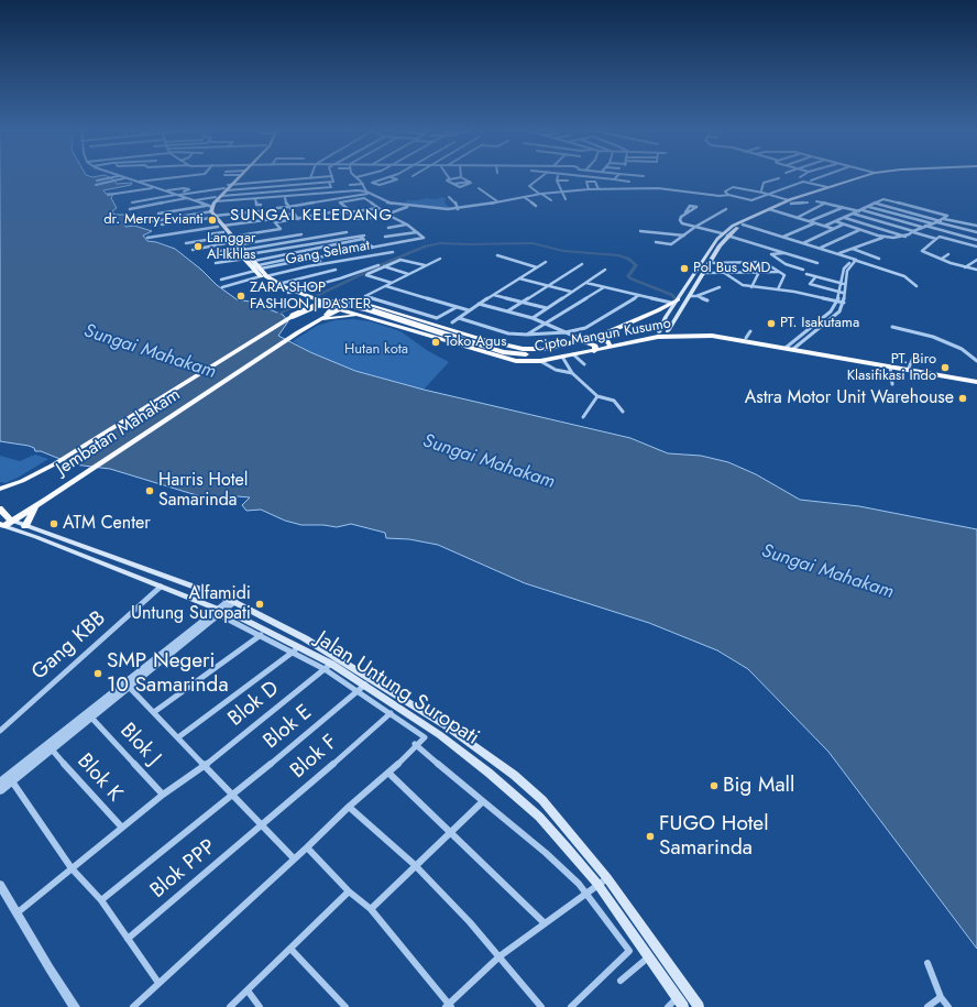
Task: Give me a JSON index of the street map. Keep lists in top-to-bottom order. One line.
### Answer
{"streets":{"highway":["Cipto Mangun Kusumo","Jembatan Mahakam"],"main road":["Jalan Untung Suropati"],"street":["Gang Selamat","Gang KBB","Blok D","Blok E","Blok J","Blok F","Blok K","Blok PPP"]},"crossings":[["Jembatan Mahakam","Jalan Untung Suropati"],["Gang KBB","Jalan Untung Suropati"],["Jalan Untung Suropati","Blok D"],["Jalan Untung Suropati","Blok E"],["Blok D","Blok J"],["Blok D","Blok K"],["Blok F","Blok PPP"]],"districts":["SUNGAI KELEDANG"],"water":["Sungai Mahakam"],"parks":["Hutan kota"],"places":["dr. Merry Evianti","Langgar Al-Ikhlas","Pol Bus SMD","ZARA SHOP FASHION | DASTER","PT. Isakutama","Toko Agus","PT. Biro Klasifikasi Indo","Astra Motor Unit Warehouse","Harris Hotel Samarinda","ATM Center","Alfamidi Untung Suropati","SMP Negeri 10 Samarinda","Big Mall","FUGO Hotel Samarinda"]}
